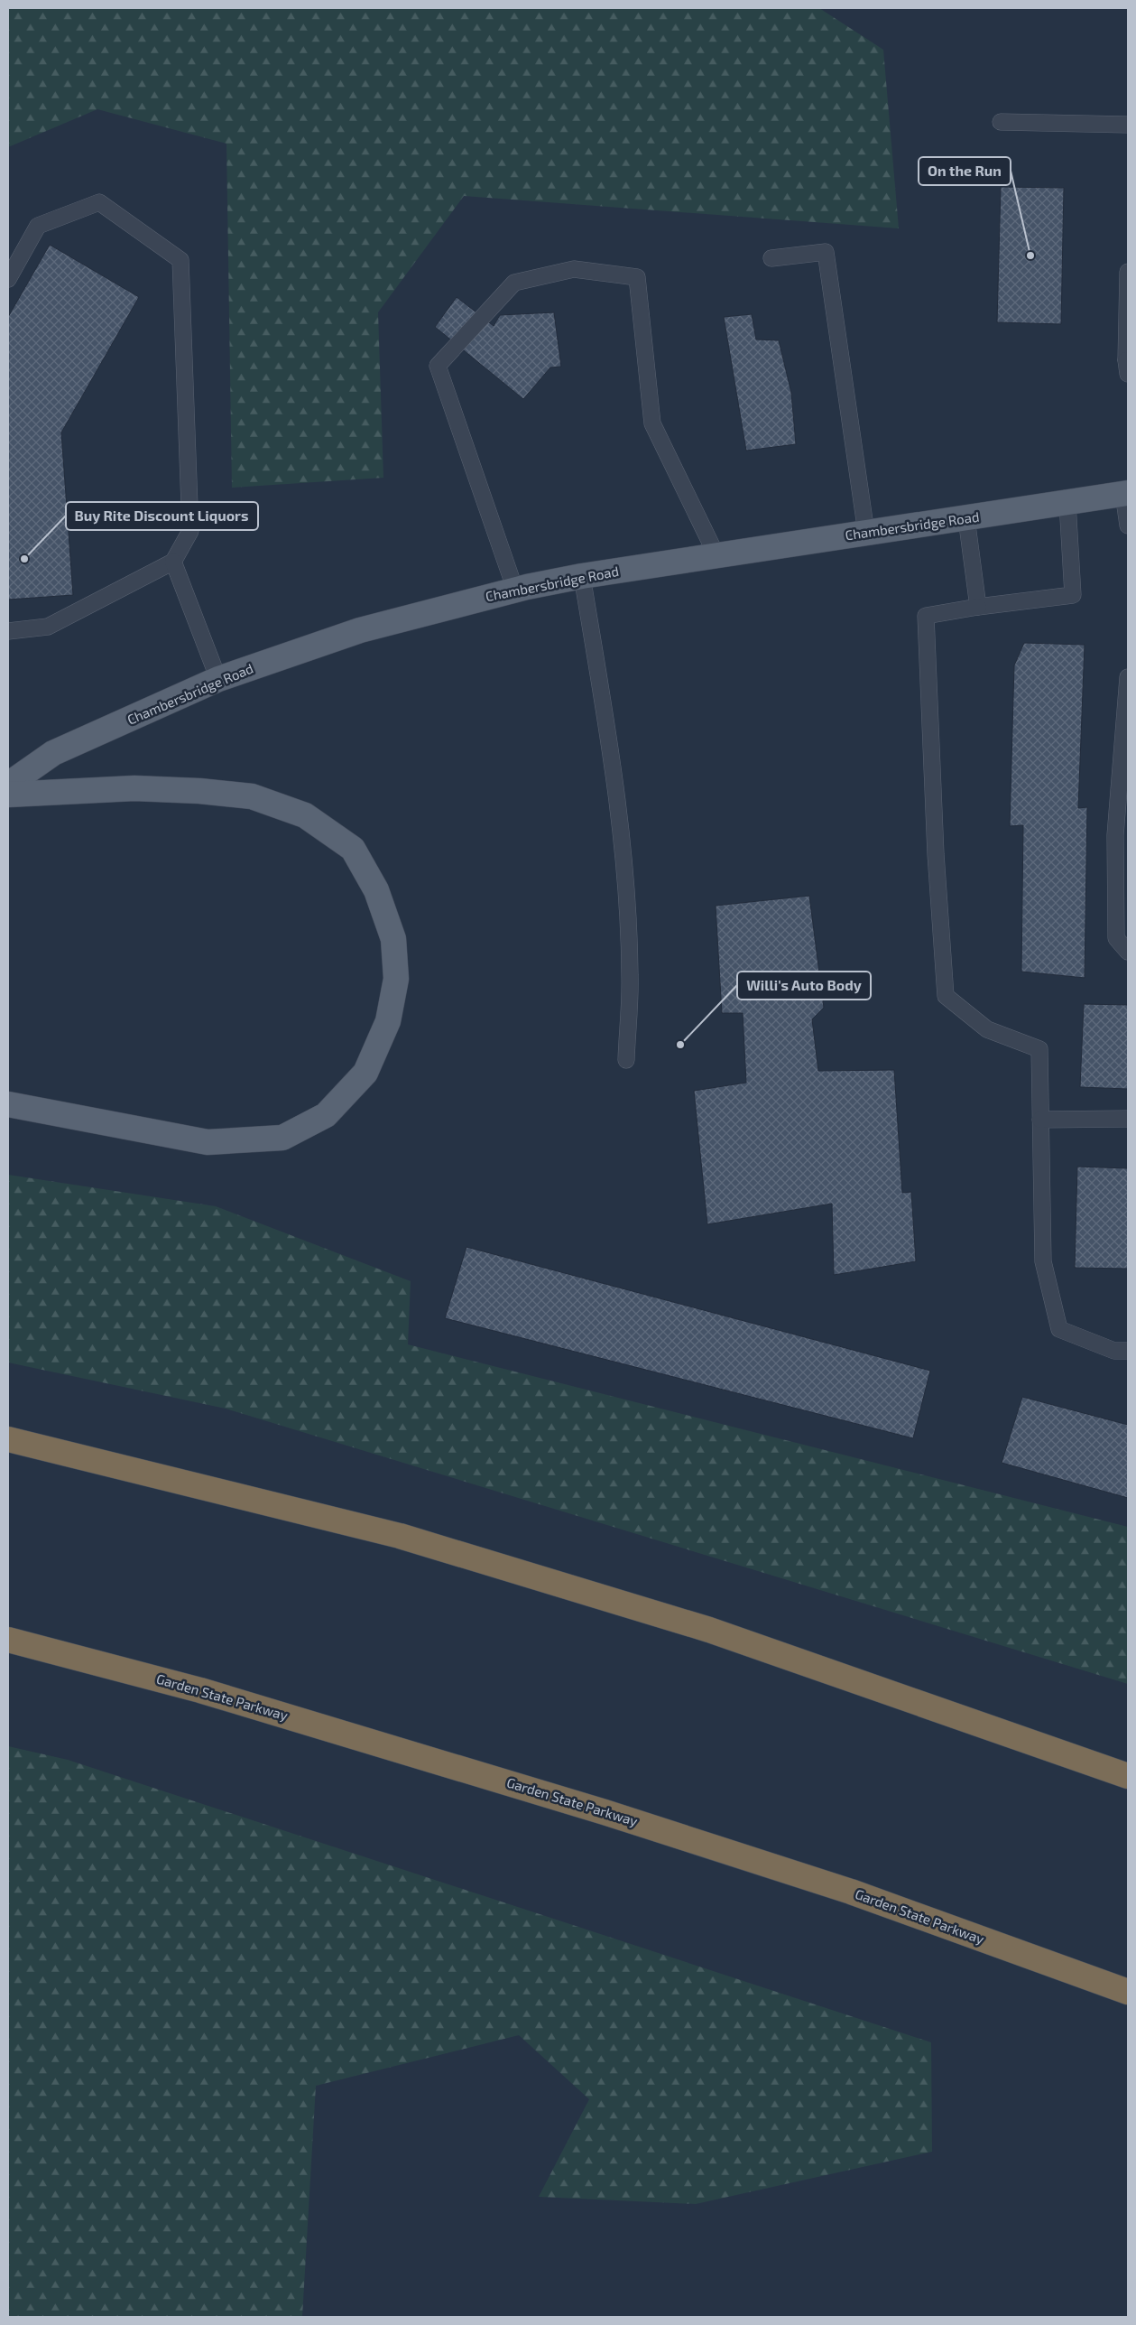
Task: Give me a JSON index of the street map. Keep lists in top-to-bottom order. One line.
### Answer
{"streets":{"highway":["Garden State Parkway"],"main road":["Chambersbridge Road"]},"places":["On the Run","Buy Rite Discount Liquors","Willi's Auto Body"]}
